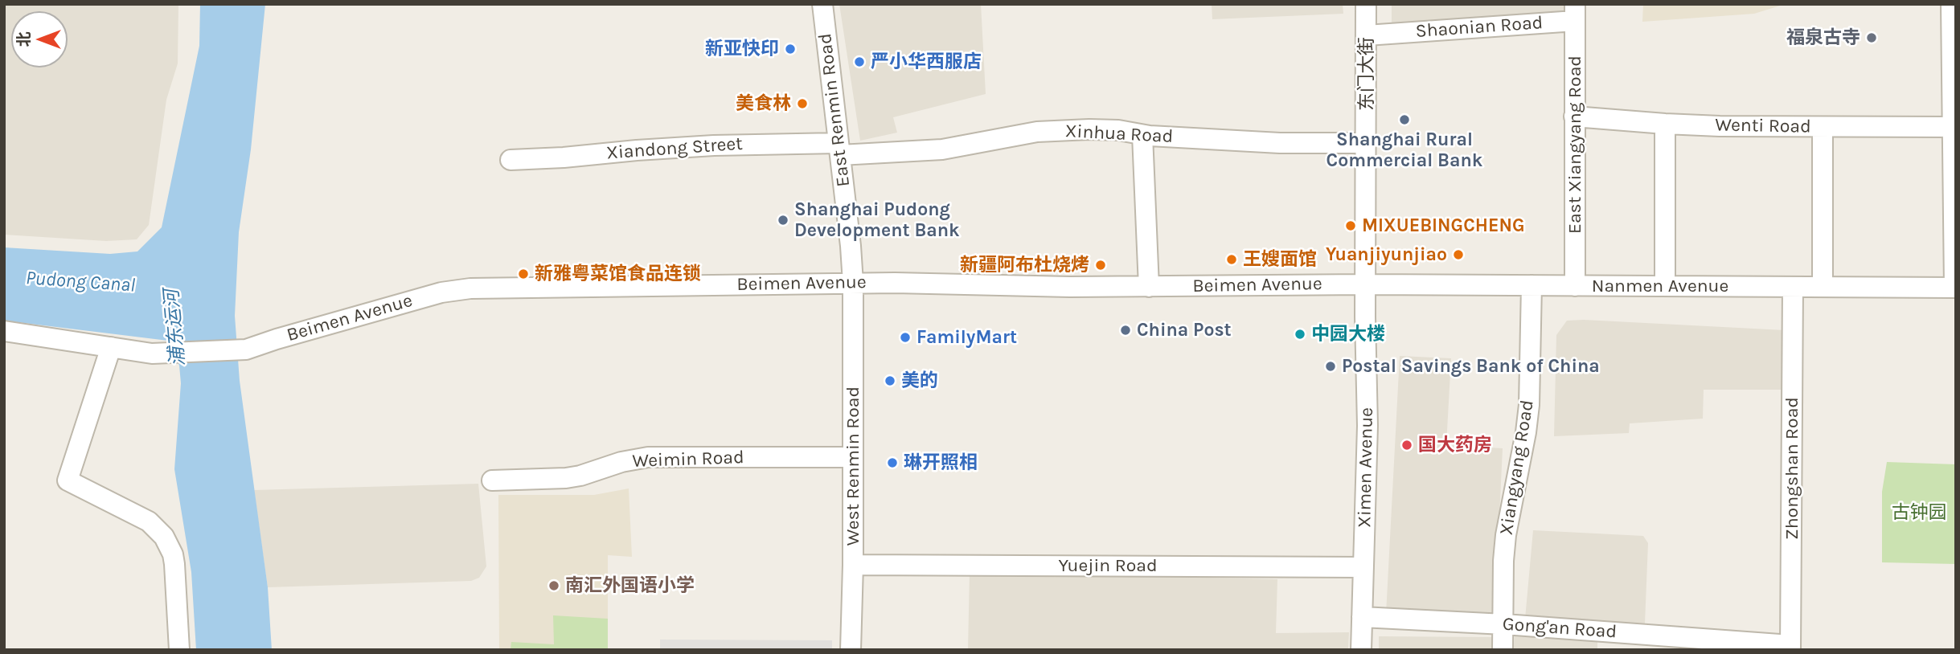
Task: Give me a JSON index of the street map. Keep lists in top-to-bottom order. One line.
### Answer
{"streets":{"street":["Shaonian Road","东门大街","East Renmin Road","Wenti Road","Xinhua Road","East Xiangyang Road","Xiandong Street","Beimen Avenue","Nanmen Avenue","Weimin Road","West Renmin Road","Ximen Avenue","Xiangyang Road","Zhongshan Road","Yuejin Road","Gong'an Road"]},"crossings":[["Shaonian Road","东门大街"],["Shaonian Road","East Xiangyang Road"],["东门大街","Xinhua Road"],["东门大街","Beimen Avenue"],["东门大街","Nanmen Avenue"],["东门大街","Ximen Avenue"],["East Renmin Road","Xinhua Road"],["East Renmin Road","Xiandong Street"],["East Renmin Road","Beimen Avenue"],["East Renmin Road","West Renmin Road"],["Wenti Road","East Xiangyang Road"],["Xinhua Road","Xiandong Street"],["East Xiangyang Road","Nanmen Avenue"],["Beimen Avenue","Nanmen Avenue"],["Beimen Avenue","West Renmin Road"],["Beimen Avenue","Ximen Avenue"],["Nanmen Avenue","Ximen Avenue"],["Nanmen Avenue","Xiangyang Road"],["Nanmen Avenue","Zhongshan Road"],["Weimin Road","West Renmin Road"],["West Renmin Road","Yuejin Road"],["Ximen Avenue","Yuejin Road"],["Ximen Avenue","Gong'an Road"],["Xiangyang Road","Gong'an Road"],["Zhongshan Road","Gong'an Road"]],"water":["Pudong Canal","浦东运河"],"parks":["古钟园"],"places":["福泉古寺","新亚快印","严小华西服店","美食林","Shanghai Rural Commercial Bank","Shanghai Pudong Development Bank","MIXUEBINGCHENG","Yuanjiyunjiao","王嫂面馆","新疆阿布杜烧烤","新雅粤菜馆食品连锁","China Post","中园大楼","FamilyMart","Postal Savings Bank of China","美的","国大药房","琳开照相","南汇外国语小学"],"north":"left"}
